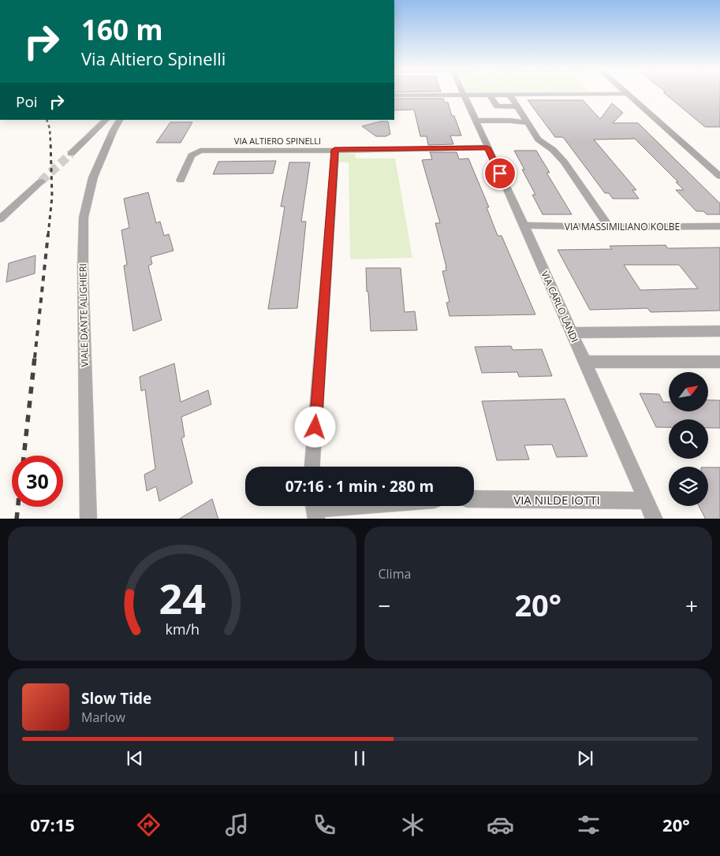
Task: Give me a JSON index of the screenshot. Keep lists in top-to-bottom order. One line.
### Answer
{"streets":{"street":["VIA ALTIERO SPINELLI","VIA MASSIMILIANO KOLBE","VIA CARLO LANDI","VIALE DANTE ALIGHIERI","VIA NILDE IOTTI"]},"crossings":[["VIA ALTIERO SPINELLI","VIA CARLO LANDI"],["VIA MASSIMILIANO KOLBE","VIA CARLO LANDI"],["VIA CARLO LANDI","VIA NILDE IOTTI"]],"north":"top right","page":{"turn":["160 m","Via Altiero Spinelli"],"then":"Poi","limit":"30","trip":"07:16 · 1 min · 280 m","tile":"Clima","heat":["−","20°","+"],"song":["Slow Tide","Marlow"],"tabs":["07:15","20°"],"gauge":["24","km/h"]}}
